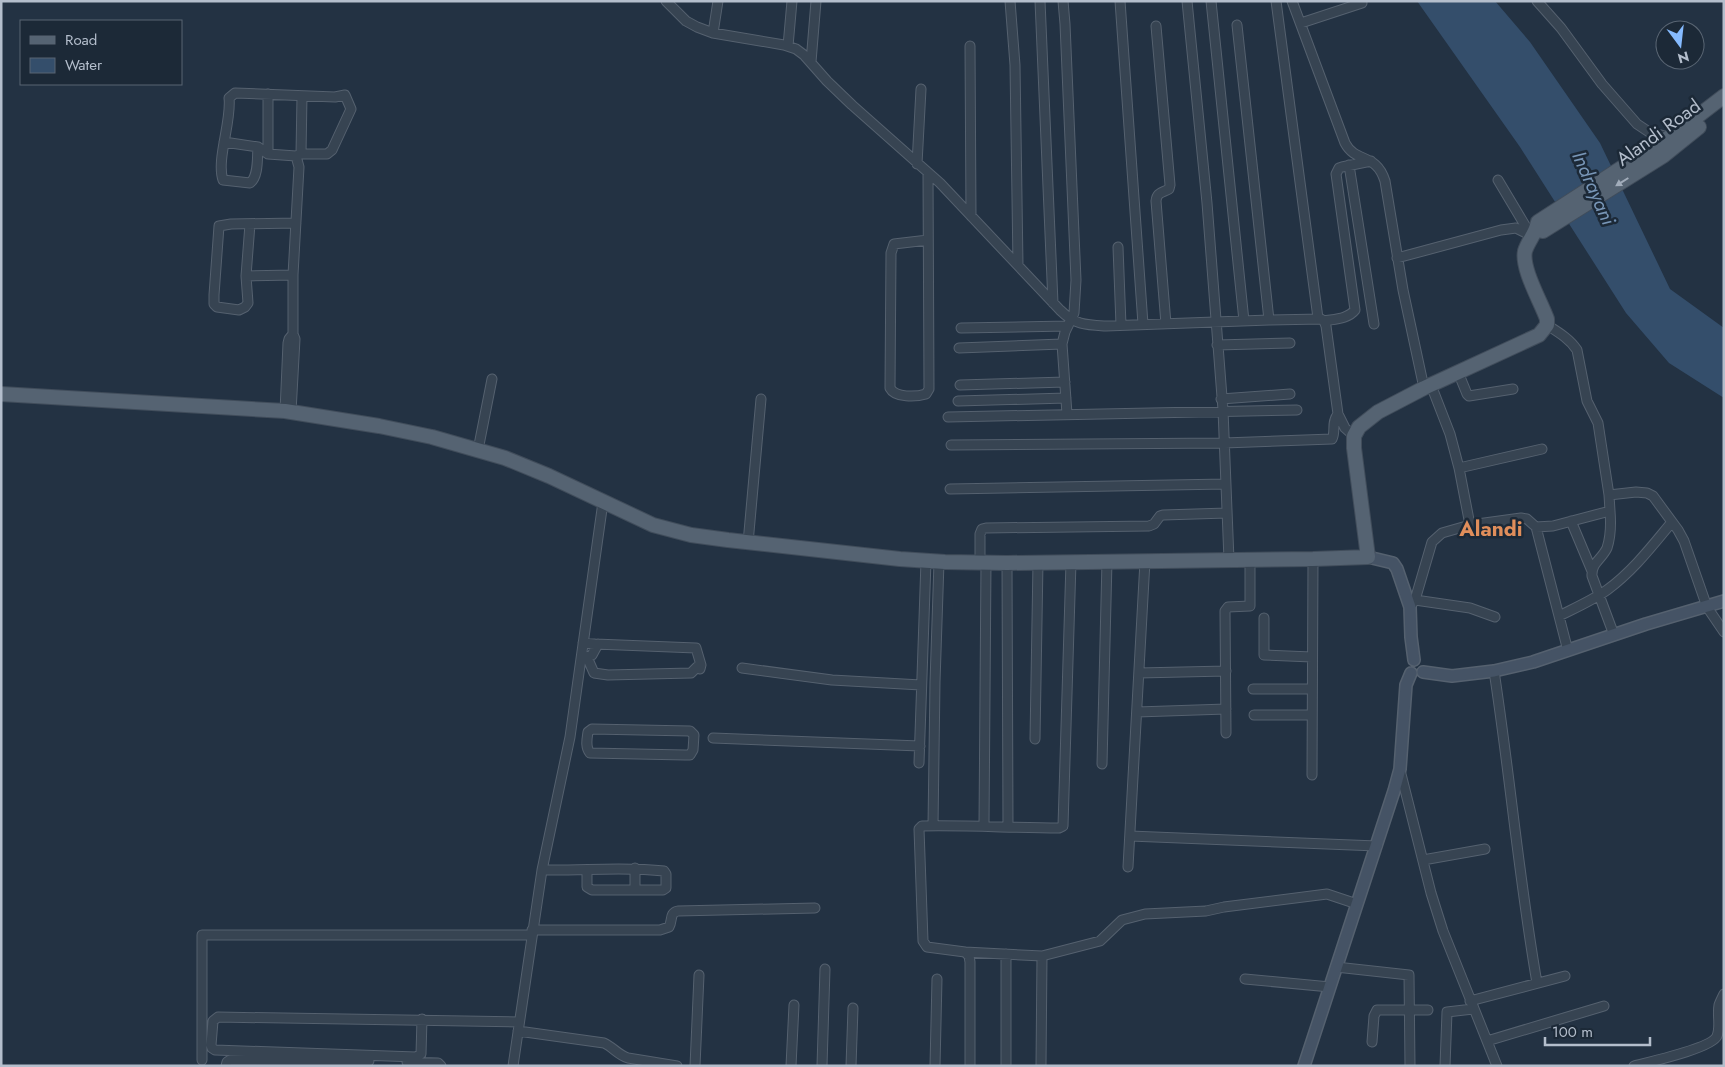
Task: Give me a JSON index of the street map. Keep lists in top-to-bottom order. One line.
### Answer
{"streets":{"main road":["Alandi Road"]},"districts":["Alandi"],"water":["Indrayani"],"legend":["Road","Water"],"scale_bar":"100 m","north":"bottom"}
